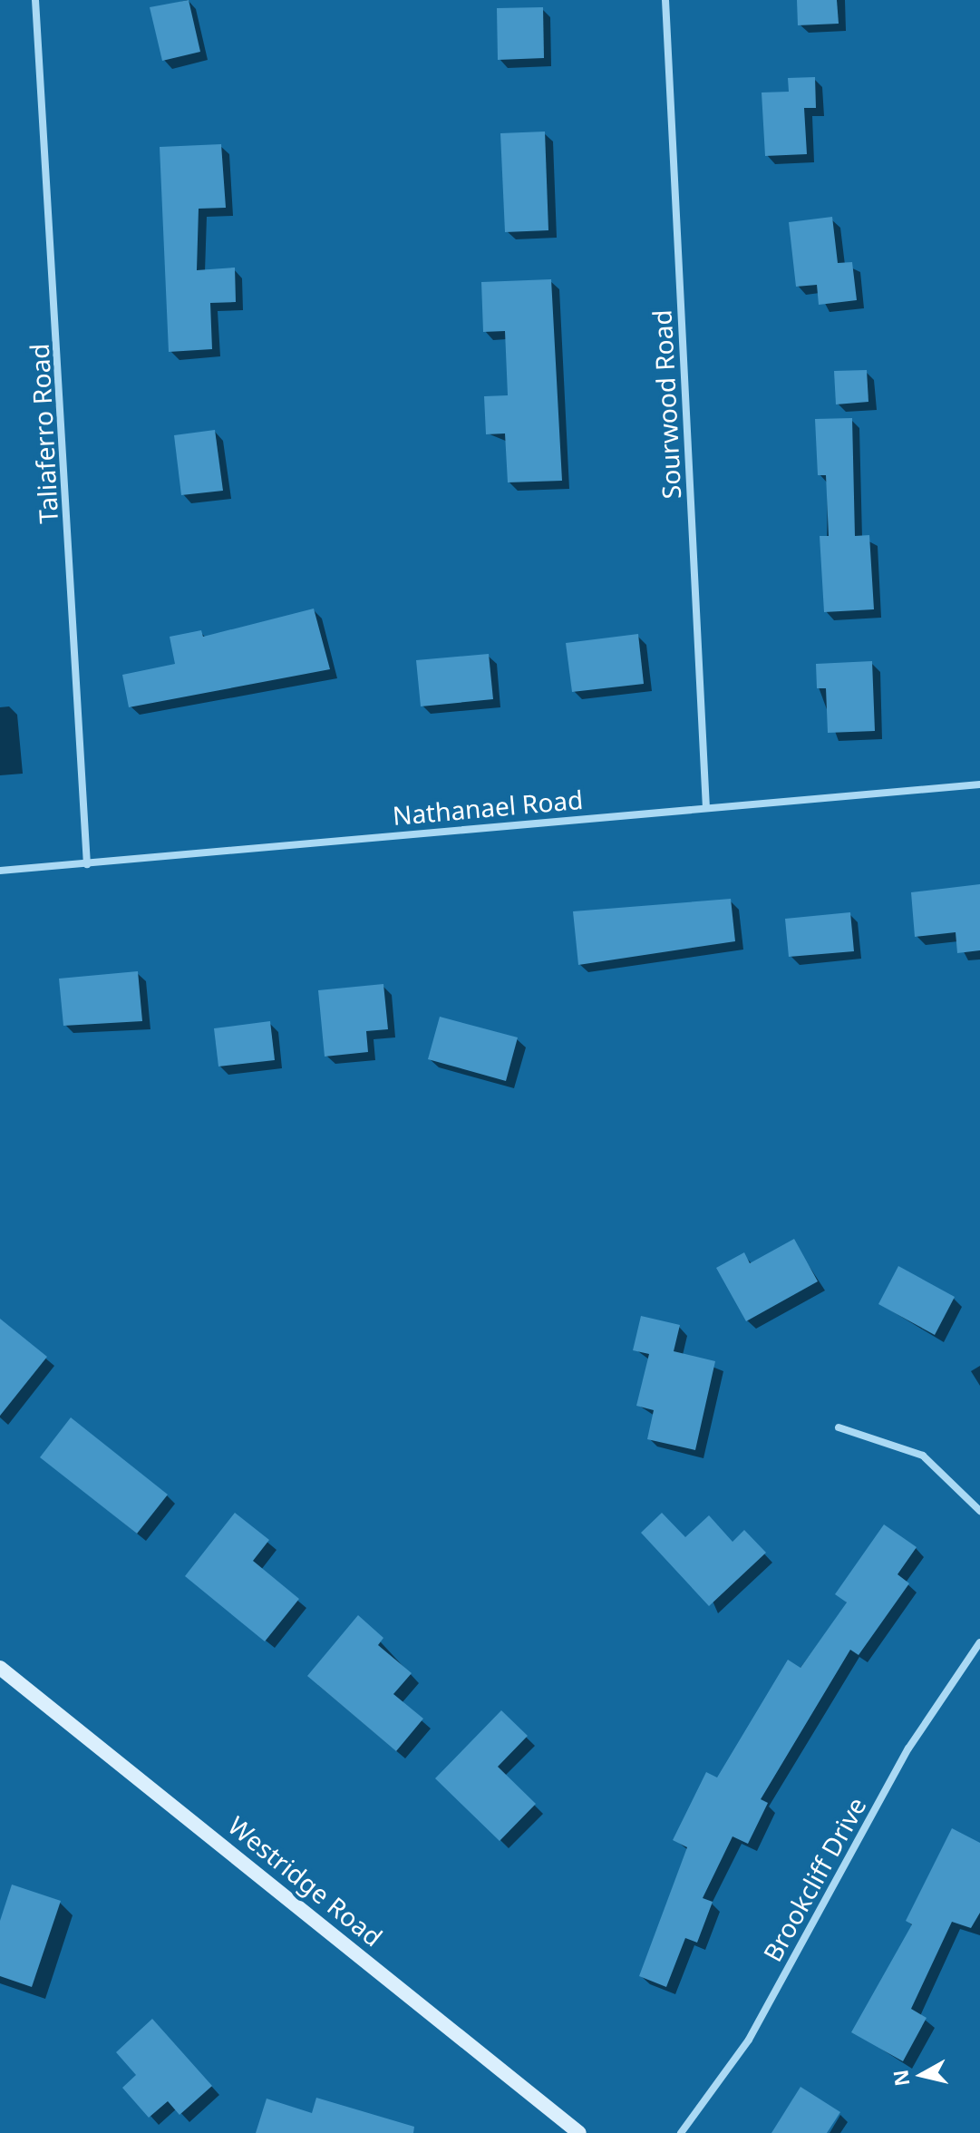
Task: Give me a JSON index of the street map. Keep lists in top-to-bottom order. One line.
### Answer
{"streets":{"main road":["Westridge Road"],"street":["Sourwood Road","Taliaferro Road","Nathanael Road","Brookcliff Drive"]},"crossings":[["Sourwood Road","Nathanael Road"],["Taliaferro Road","Nathanael Road"]],"north":"left"}
